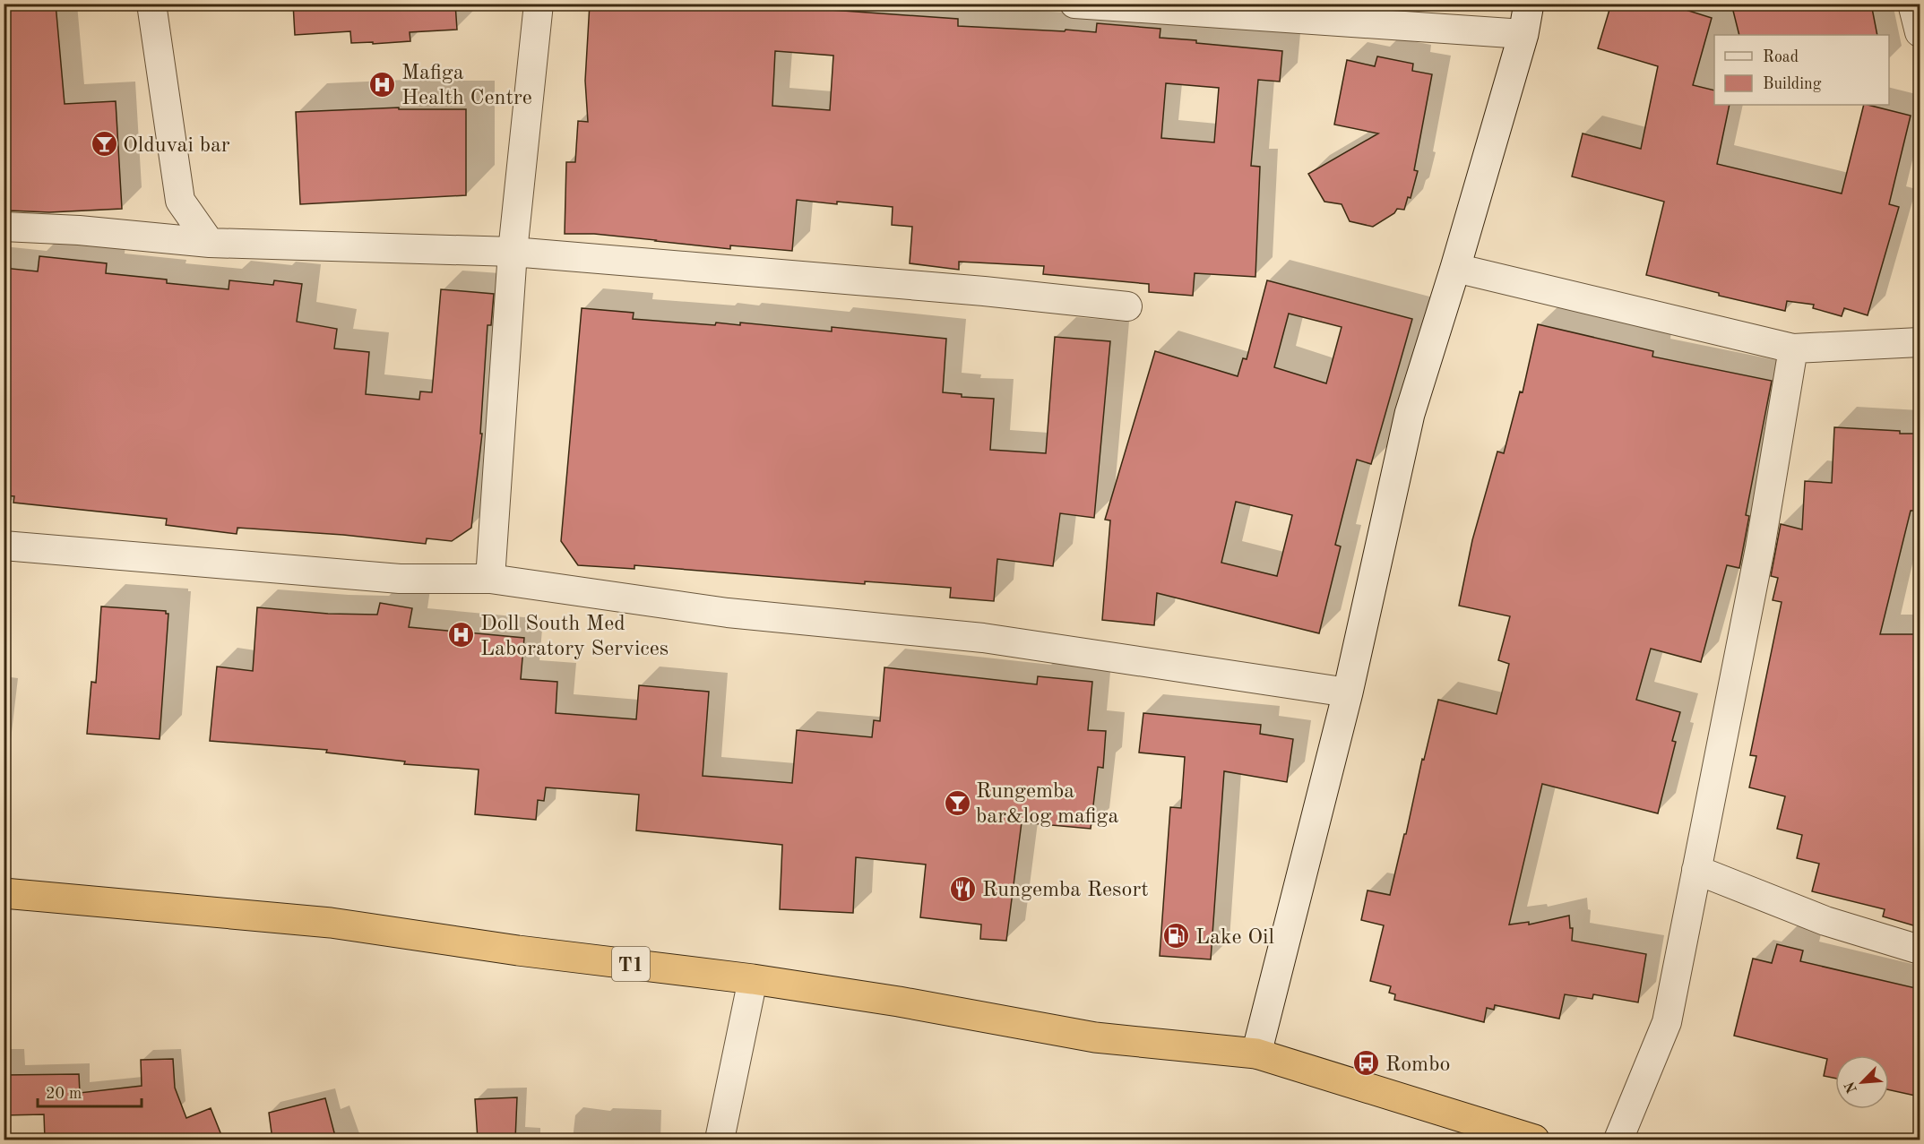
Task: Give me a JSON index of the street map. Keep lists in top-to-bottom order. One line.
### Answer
{"streets":{"highway":["T1"]},"places":{"hospital":["Mafiga Health Centre","Doll South Med Laboratory Services"],"bar":["Olduvai bar","Rungemba bar&log mafiga"],"restaurant":["Rungemba Resort"],"fuel station":["Lake Oil"],"bus stop":["Rombo"]},"legend":["Road","Building"],"scale_bar":"20 m","north":"bottom left"}
